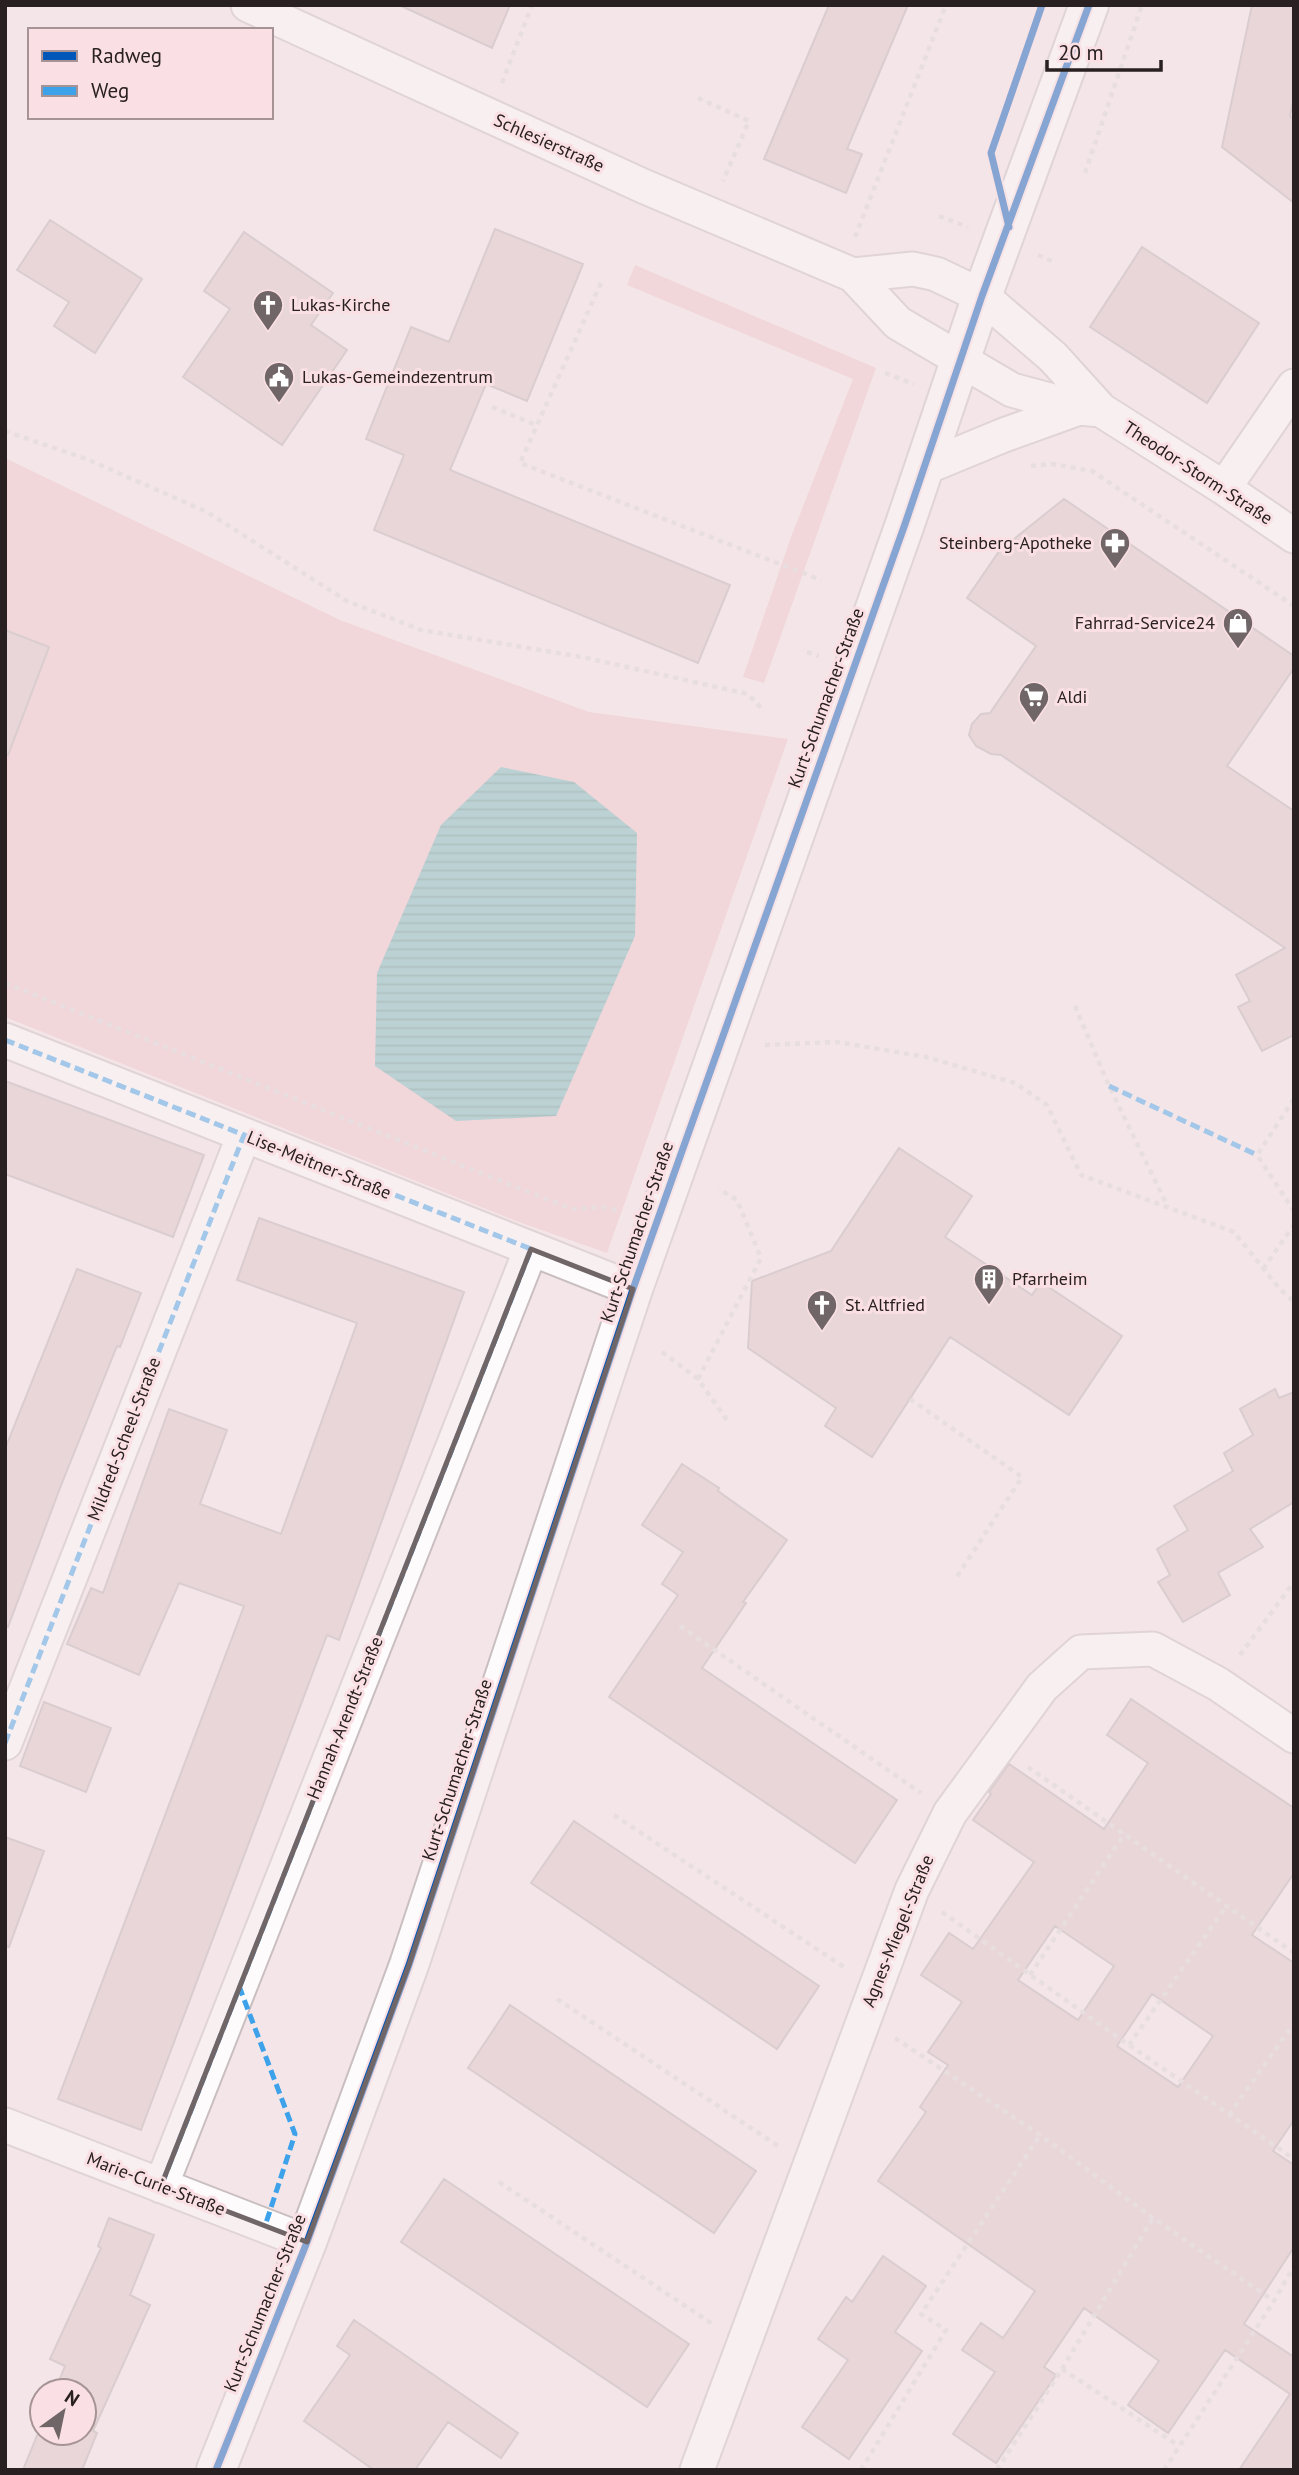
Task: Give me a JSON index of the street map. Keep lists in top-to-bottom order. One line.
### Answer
{"streets":{"main road":["Kurt-Schumacher-Straße"],"street":["Schlesierstraße","Theodor-Storm-Straße","Lise-Meitner-Straße","Mildred-Scheel-Straße","Hannah-Arendt-Straße","Agnes-Miegel-Straße","Marie-Curie-Straße"]},"crossings":[["Schlesierstraße","Theodor-Storm-Straße"],["Schlesierstraße","Kurt-Schumacher-Straße"],["Theodor-Storm-Straße","Kurt-Schumacher-Straße"],["Kurt-Schumacher-Straße","Lise-Meitner-Straße"],["Kurt-Schumacher-Straße","Marie-Curie-Straße"],["Lise-Meitner-Straße","Mildred-Scheel-Straße"],["Lise-Meitner-Straße","Hannah-Arendt-Straße"],["Hannah-Arendt-Straße","Marie-Curie-Straße"]],"places":{"church":["Lukas-Kirche","St. Altfried"],"public building":["Lukas-Gemeindezentrum"],"pharmacy":["Steinberg-Apotheke"],"shop":["Fahrrad-Service24"],"supermarket":["Aldi"],"building":["Pfarrheim"]},"legend":["Radweg","Weg"],"scale_bar":"20 m","north":"top right"}
